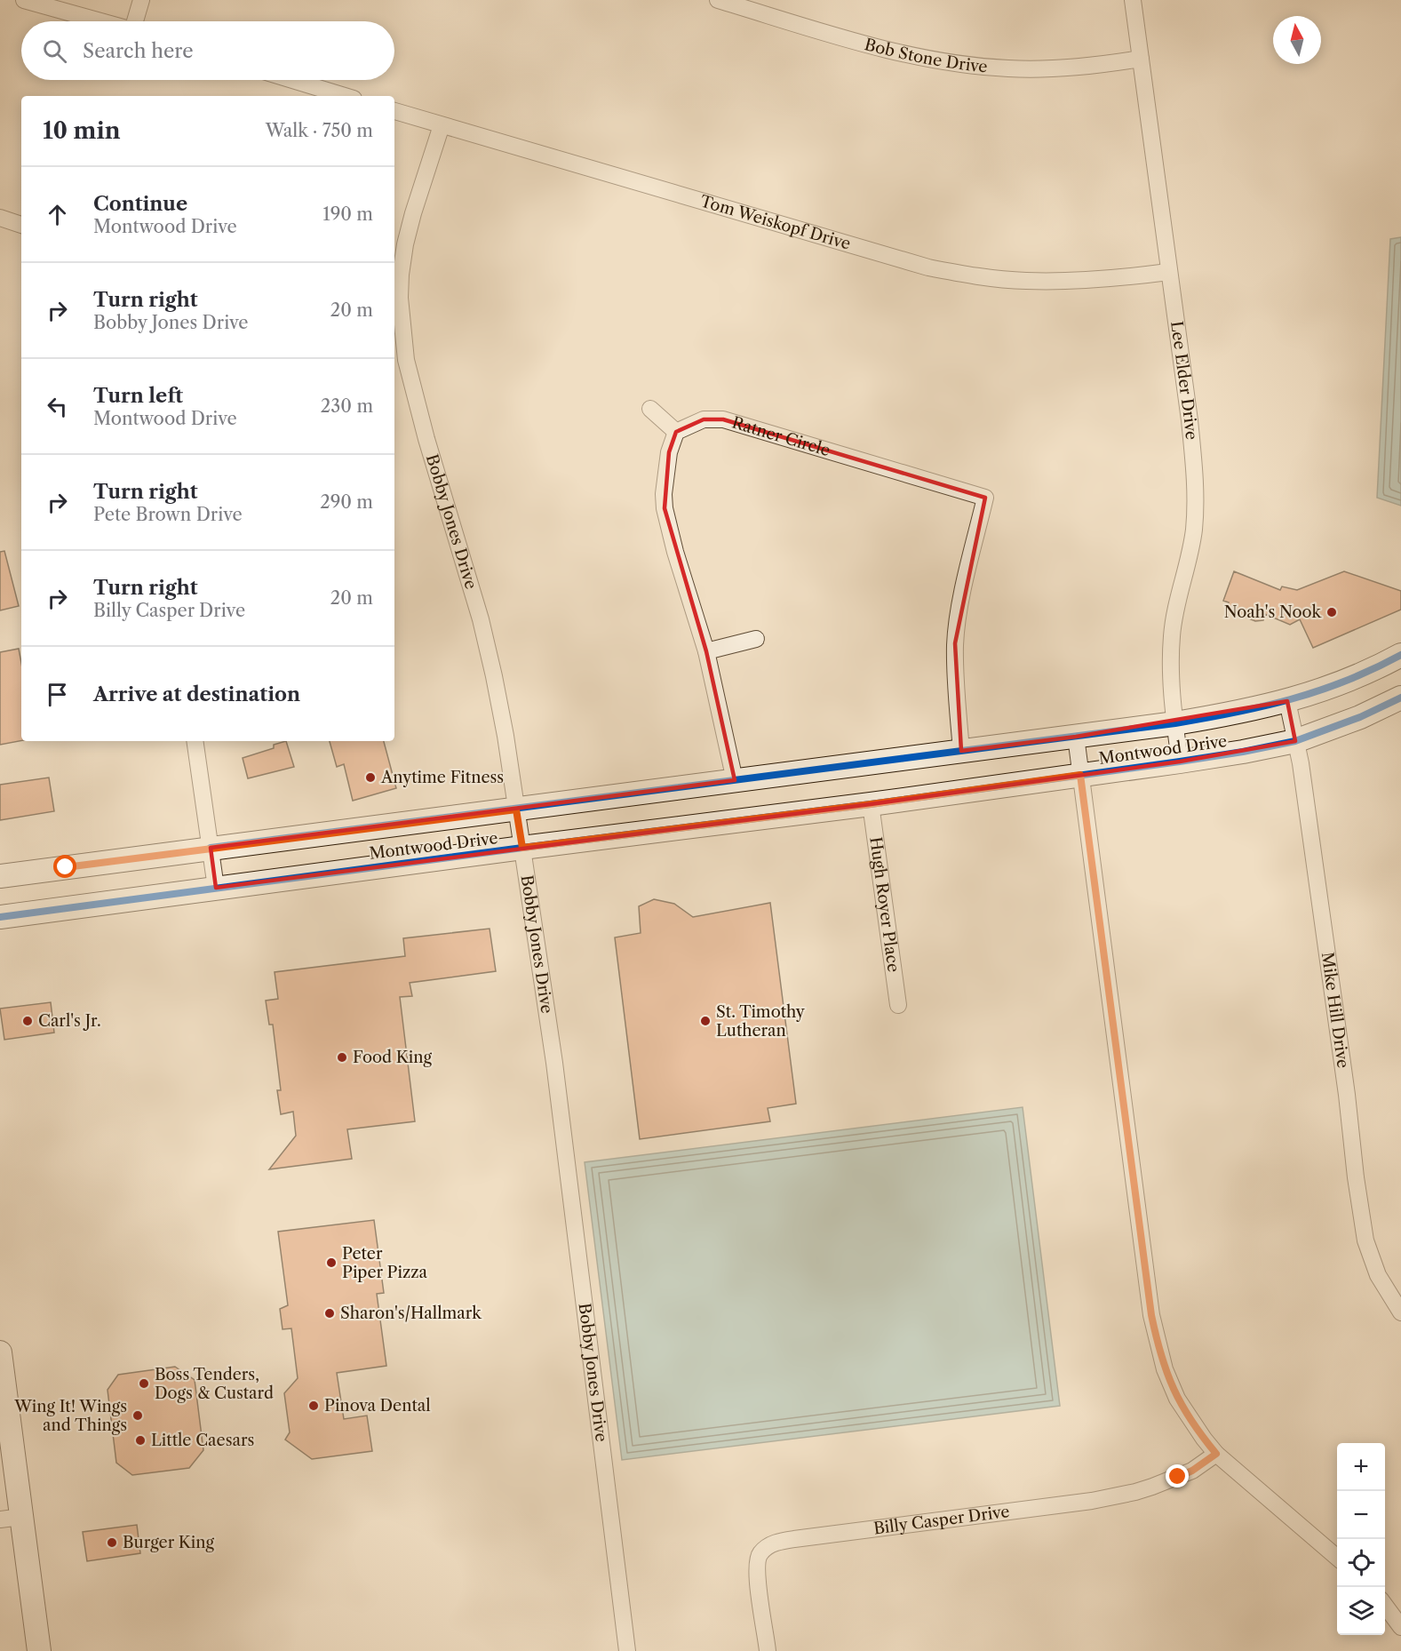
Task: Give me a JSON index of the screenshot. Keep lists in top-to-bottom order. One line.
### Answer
{"streets":{"main road":["Montwood Drive"],"street":["Bob Stone Drive","Tom Weiskopf Drive","Lee Elder Drive","Ratner Circle","Bobby Jones Drive","Hugh Royer Place","Mike Hill Drive","Billy Casper Drive"]},"crossings":[["Bob Stone Drive","Lee Elder Drive"],["Tom Weiskopf Drive","Lee Elder Drive"],["Tom Weiskopf Drive","Bobby Jones Drive"],["Lee Elder Drive","Montwood Drive"],["Ratner Circle","Montwood Drive"],["Bobby Jones Drive","Montwood Drive"],["Montwood Drive","Hugh Royer Place"],["Montwood Drive","Mike Hill Drive"]],"places":["Noah's Nook","Anytime Fitness","Carl's Jr.","St. Timothy Lutheran","Food King","Peter Piper Pizza","Sharon's/Hallmark","Boss Tenders, Dogs & Custard","Pinova Dental","Wing It! Wings and Things","Little Caesars","Burger King"],"north":"top","page":{"search":"Search here","heading":["10 min","Walk · 750 m"],"list":[["Continue","Montwood Drive","190 m"],["Turn right","Bobby Jones Drive","20 m"],["Turn left","Montwood Drive","230 m"],["Turn right","Pete Brown Drive","290 m"],["Turn right","Billy Casper Drive","20 m"],"Arrive at destination"],"map_buttons":["+","−"]}}
